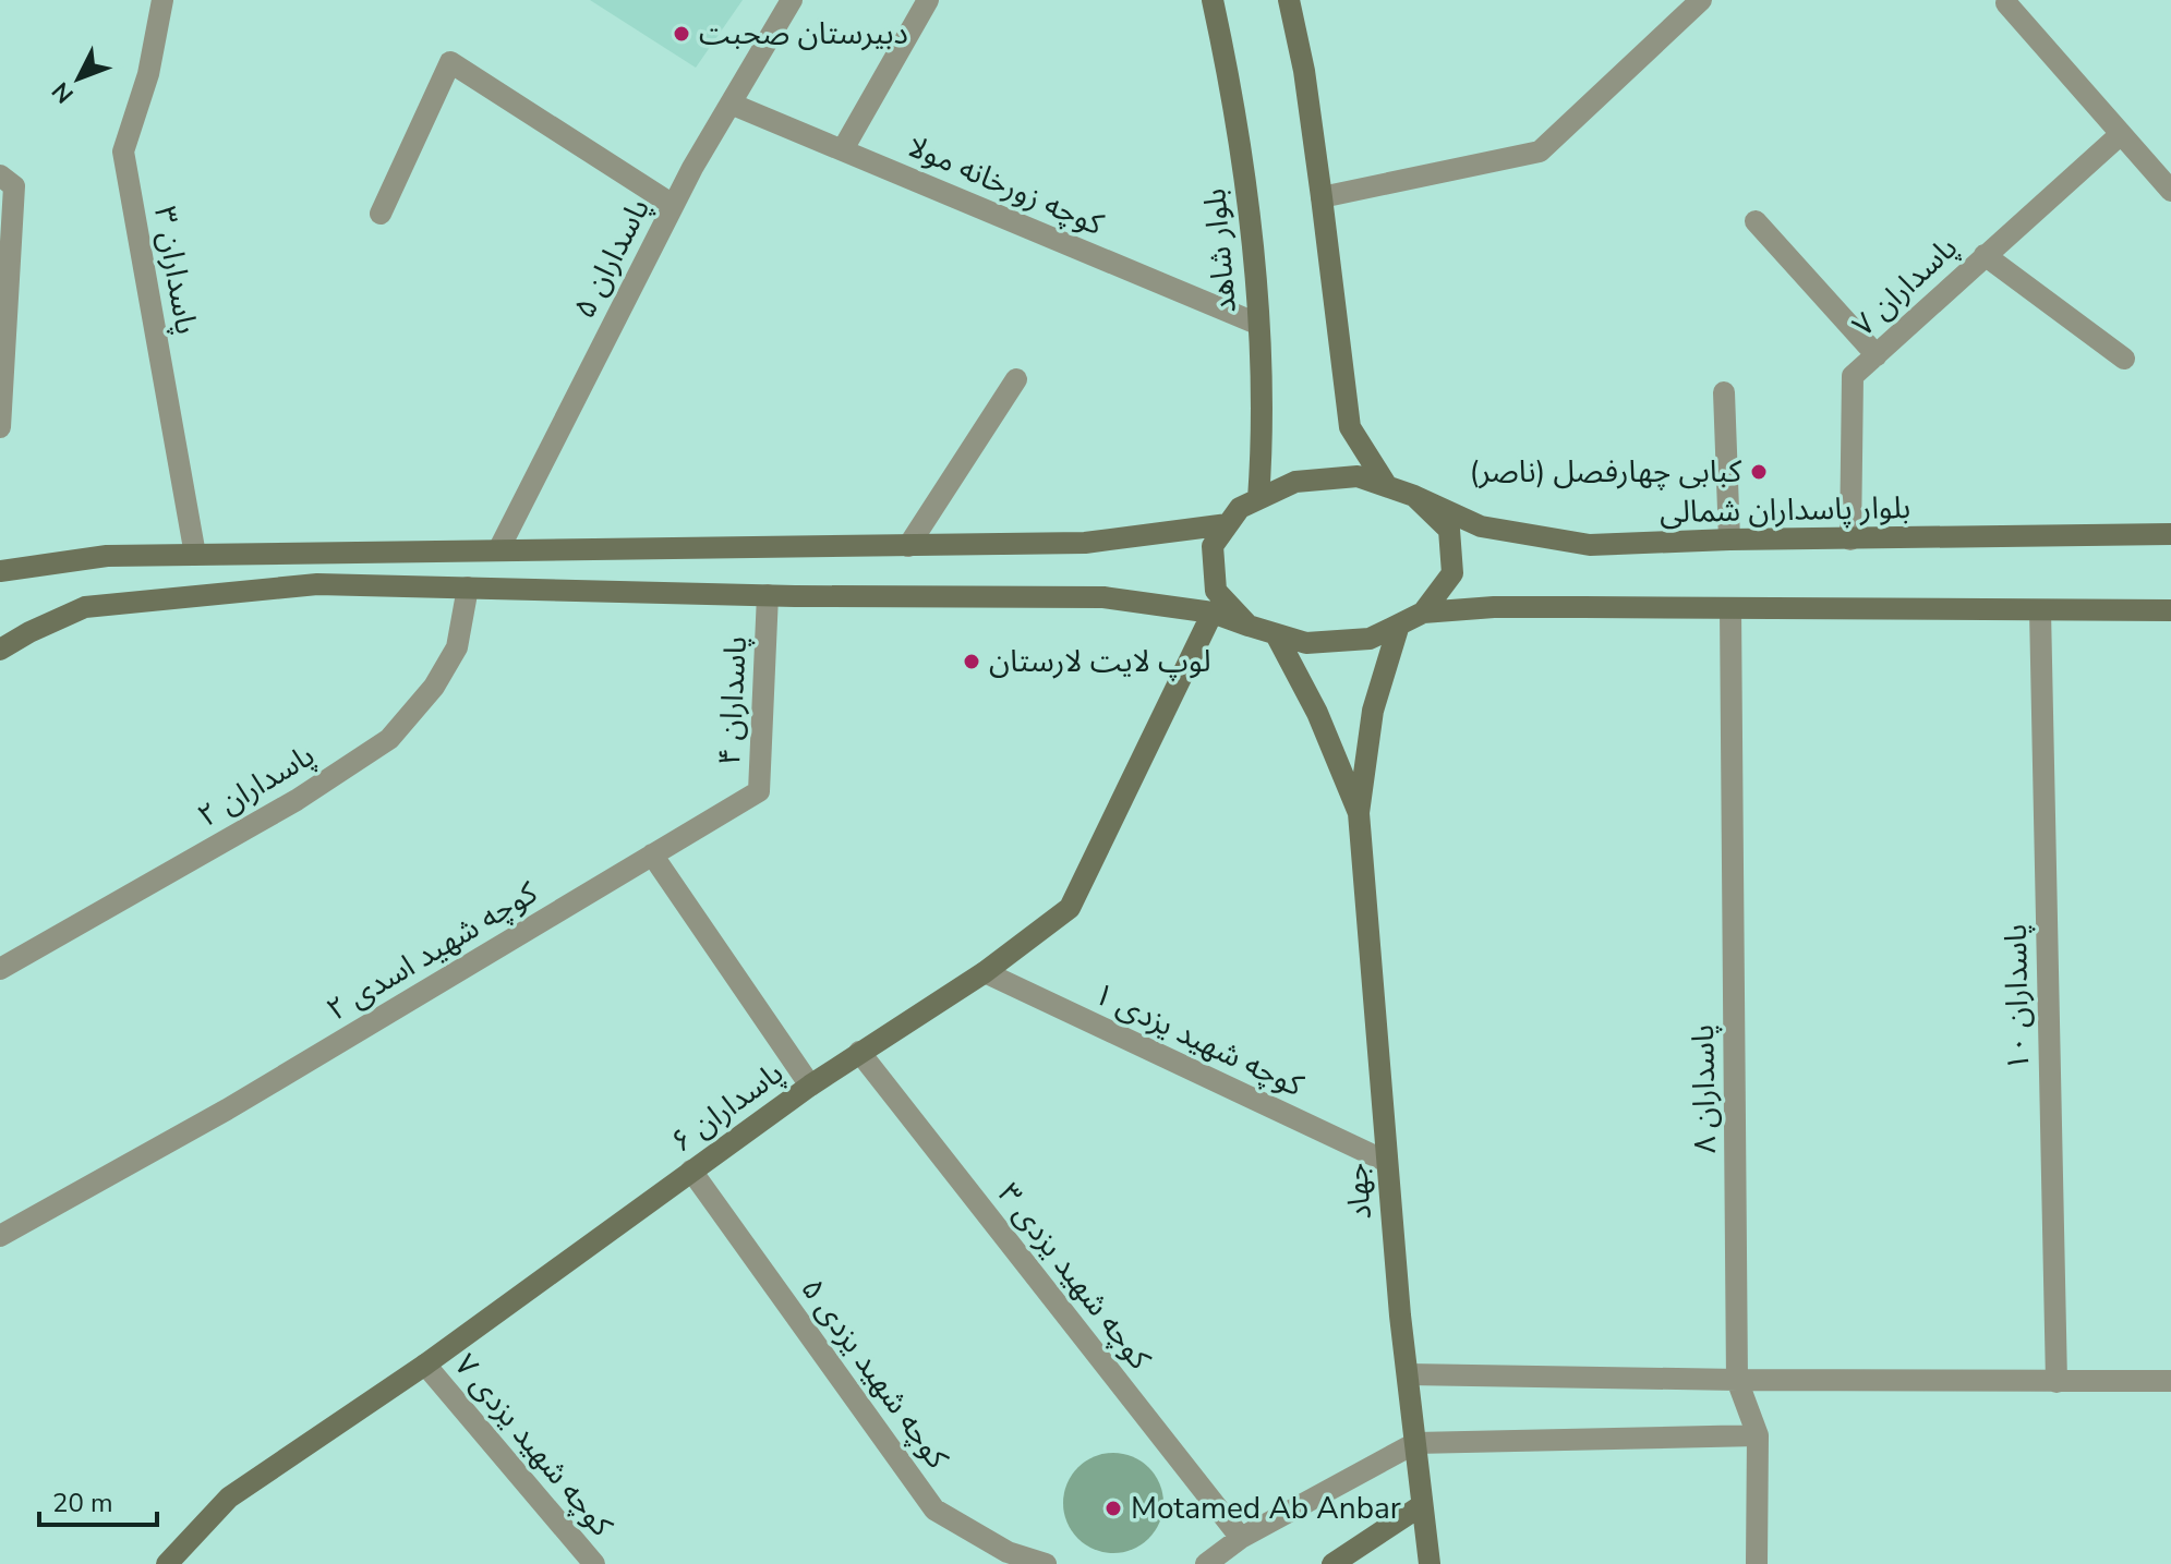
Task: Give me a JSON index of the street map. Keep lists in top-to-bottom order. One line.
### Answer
{"streets":{"main road":["بلوار شاهد","بلوار پاسداران شمالی","پاسداران ۶","جهاد"],"street":["کوچه زورخانه مولا","پاسداران ۵","پاسداران ۳","پاسداران ۷","پاسداران ۴","پاسداران ۲","کوچه شهید اسدی ۲","پاسداران ۱۰","کوچه شهید یزدی ۱","پاسداران ۸","کوچه شهید یزدی ۳","کوچه شهید یزدی ۵","کوچه شهید یزدی ۷"]},"crossings":[["کوچه زورخانه مولا","بلوار شاهد"],["کوچه زورخانه مولا","پاسداران ۵"],["بلوار شاهد","بلوار پاسداران شمالی"],["بلوار شاهد","جهاد"],["پاسداران ۷","بلوار پاسداران شمالی"],["بلوار پاسداران شمالی","جهاد"],["پاسداران ۴","کوچه شهید اسدی ۲"],["کوچه شهید یزدی ۱","پاسداران ۶"],["کوچه شهید یزدی ۱","جهاد"],["پاسداران ۶","کوچه شهید یزدی ۳"],["پاسداران ۶","کوچه شهید یزدی ۵"],["پاسداران ۶","کوچه شهید یزدی ۷"]],"places":["دبیرستان صحبت","کبابی چهارفصل (ناصر)","لوپ لایت لارستان","Motamed Ab Anbar"],"scale_bar":"20 m","north":"bottom left"}
